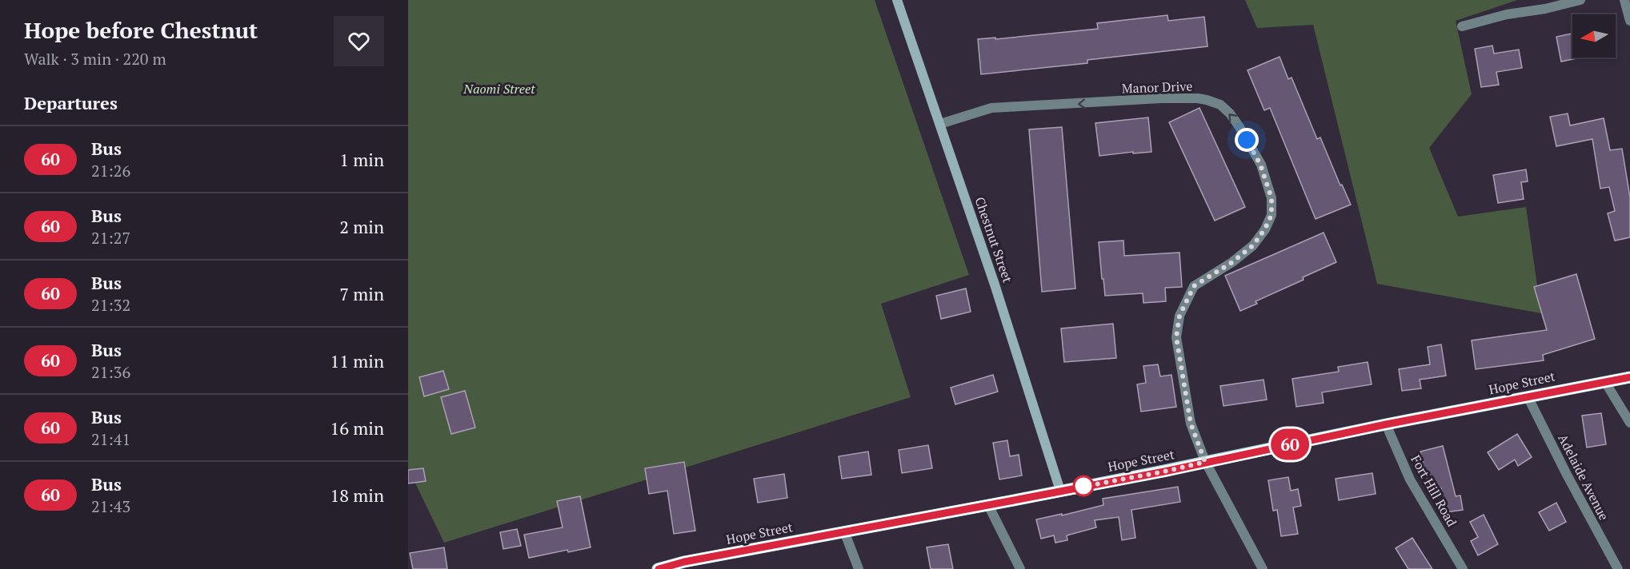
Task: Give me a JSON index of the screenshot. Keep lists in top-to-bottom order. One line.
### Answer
{"streets":{"main road":["Hope Street"],"street":["Manor Drive","Chestnut Street","Adelaide Avenue","Fort Hill Road"]},"crossings":[["Manor Drive","Chestnut Street"],["Manor Drive","Hope Street"],["Chestnut Street","Hope Street"],["Hope Street","Adelaide Avenue"],["Hope Street","Fort Hill Road"]],"parks":["Naomi Street"],"lines":["bus line 60"],"north":"left","page":{"heading":[["Hope before Chestnut","Walk · 3 min · 220 m"],"Departures"],"on_map":"60","list":[{"mark":"60","name":"Bus","note":"21:26","value":"1 min"},{"mark":"60","name":"Bus","note":"21:27","value":"2 min"},{"mark":"60","name":"Bus","note":"21:32","value":"7 min"},{"mark":"60","name":"Bus","note":"21:36","value":"11 min"},{"mark":"60","name":"Bus","note":"21:41","value":"16 min"},{"mark":"60","name":"Bus","note":"21:43","value":"18 min"}]}}
